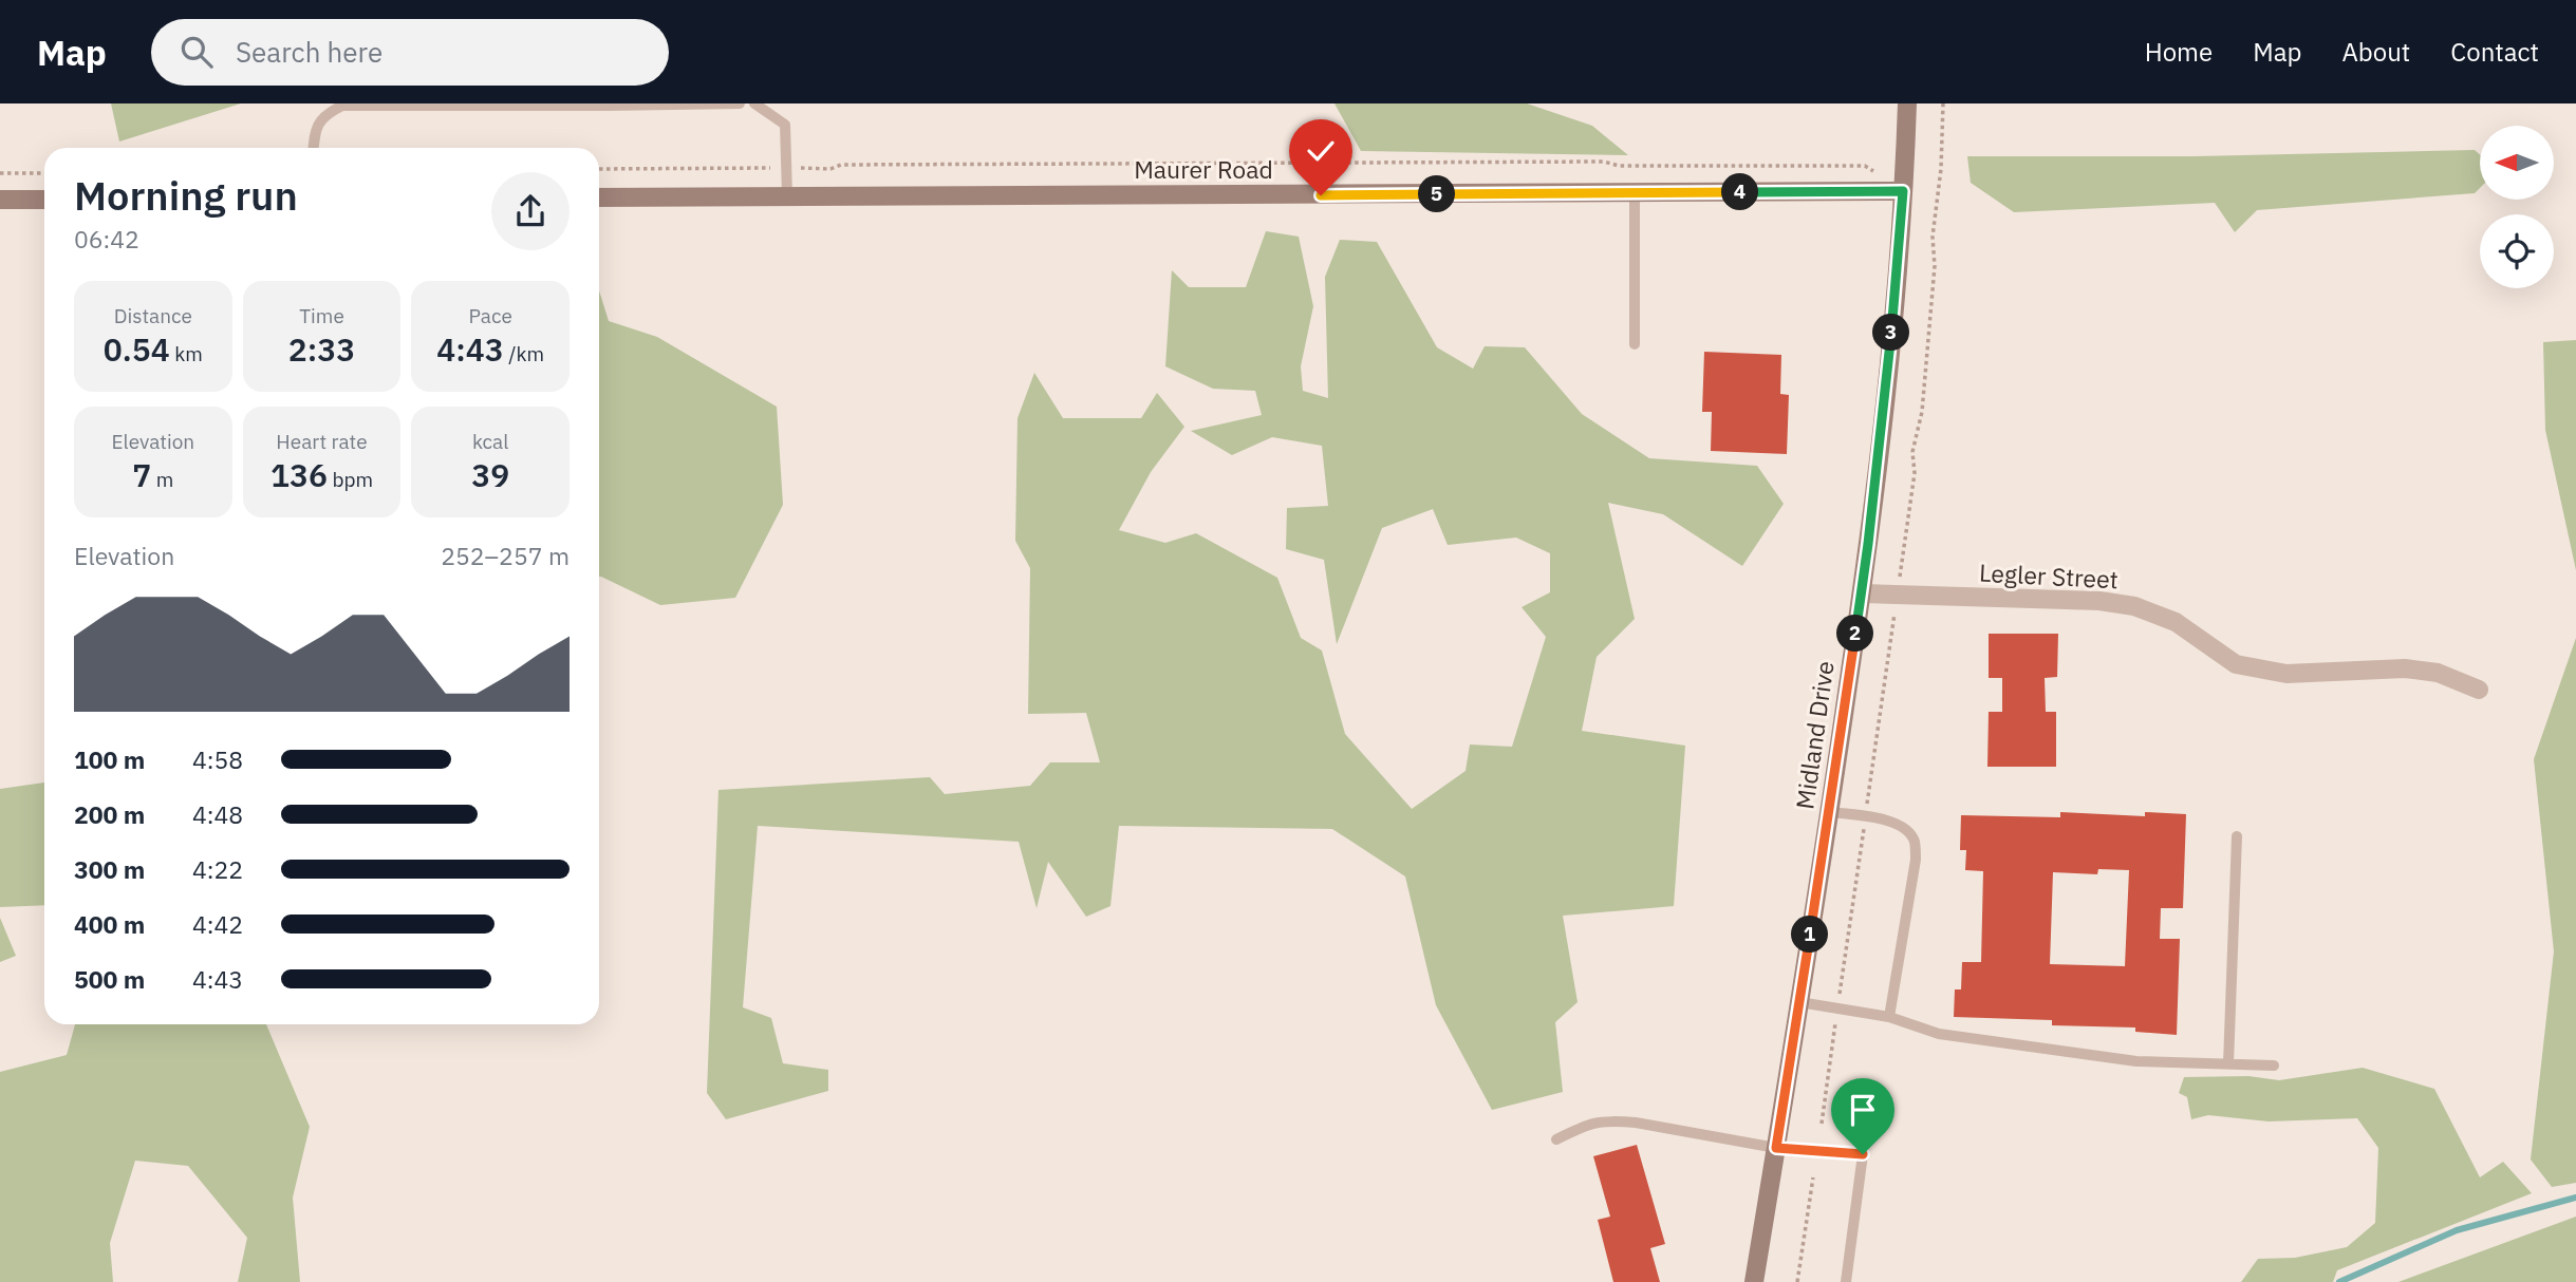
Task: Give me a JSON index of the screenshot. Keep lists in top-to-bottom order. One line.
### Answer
{"streets":{"street":["Maurer Road","Legler Street","Midland Drive"]},"crossings":[["Maurer Road","Midland Drive"],["Legler Street","Midland Drive"]],"north":"left","page":{"header":"Map","search":"Search here","nav":["Home","Map","About","Contact"],"heading":["Morning run","06:42"],"pins":["4","5","3","2","1"],"stats":[["Distance","0.54 km"],["Time","2:33"],["Pace","4:43 /km"],["Elevation","7 m"],["Heart rate","136 bpm"],["kcal","39"]],"chart":["Elevation","252–257 m"],"list":[{"name":"100 m","note":"4:58"},{"name":"200 m","note":"4:48"},{"name":"300 m","note":"4:22"},{"name":"400 m","note":"4:42"},{"name":"500 m","note":"4:43"}]}}
